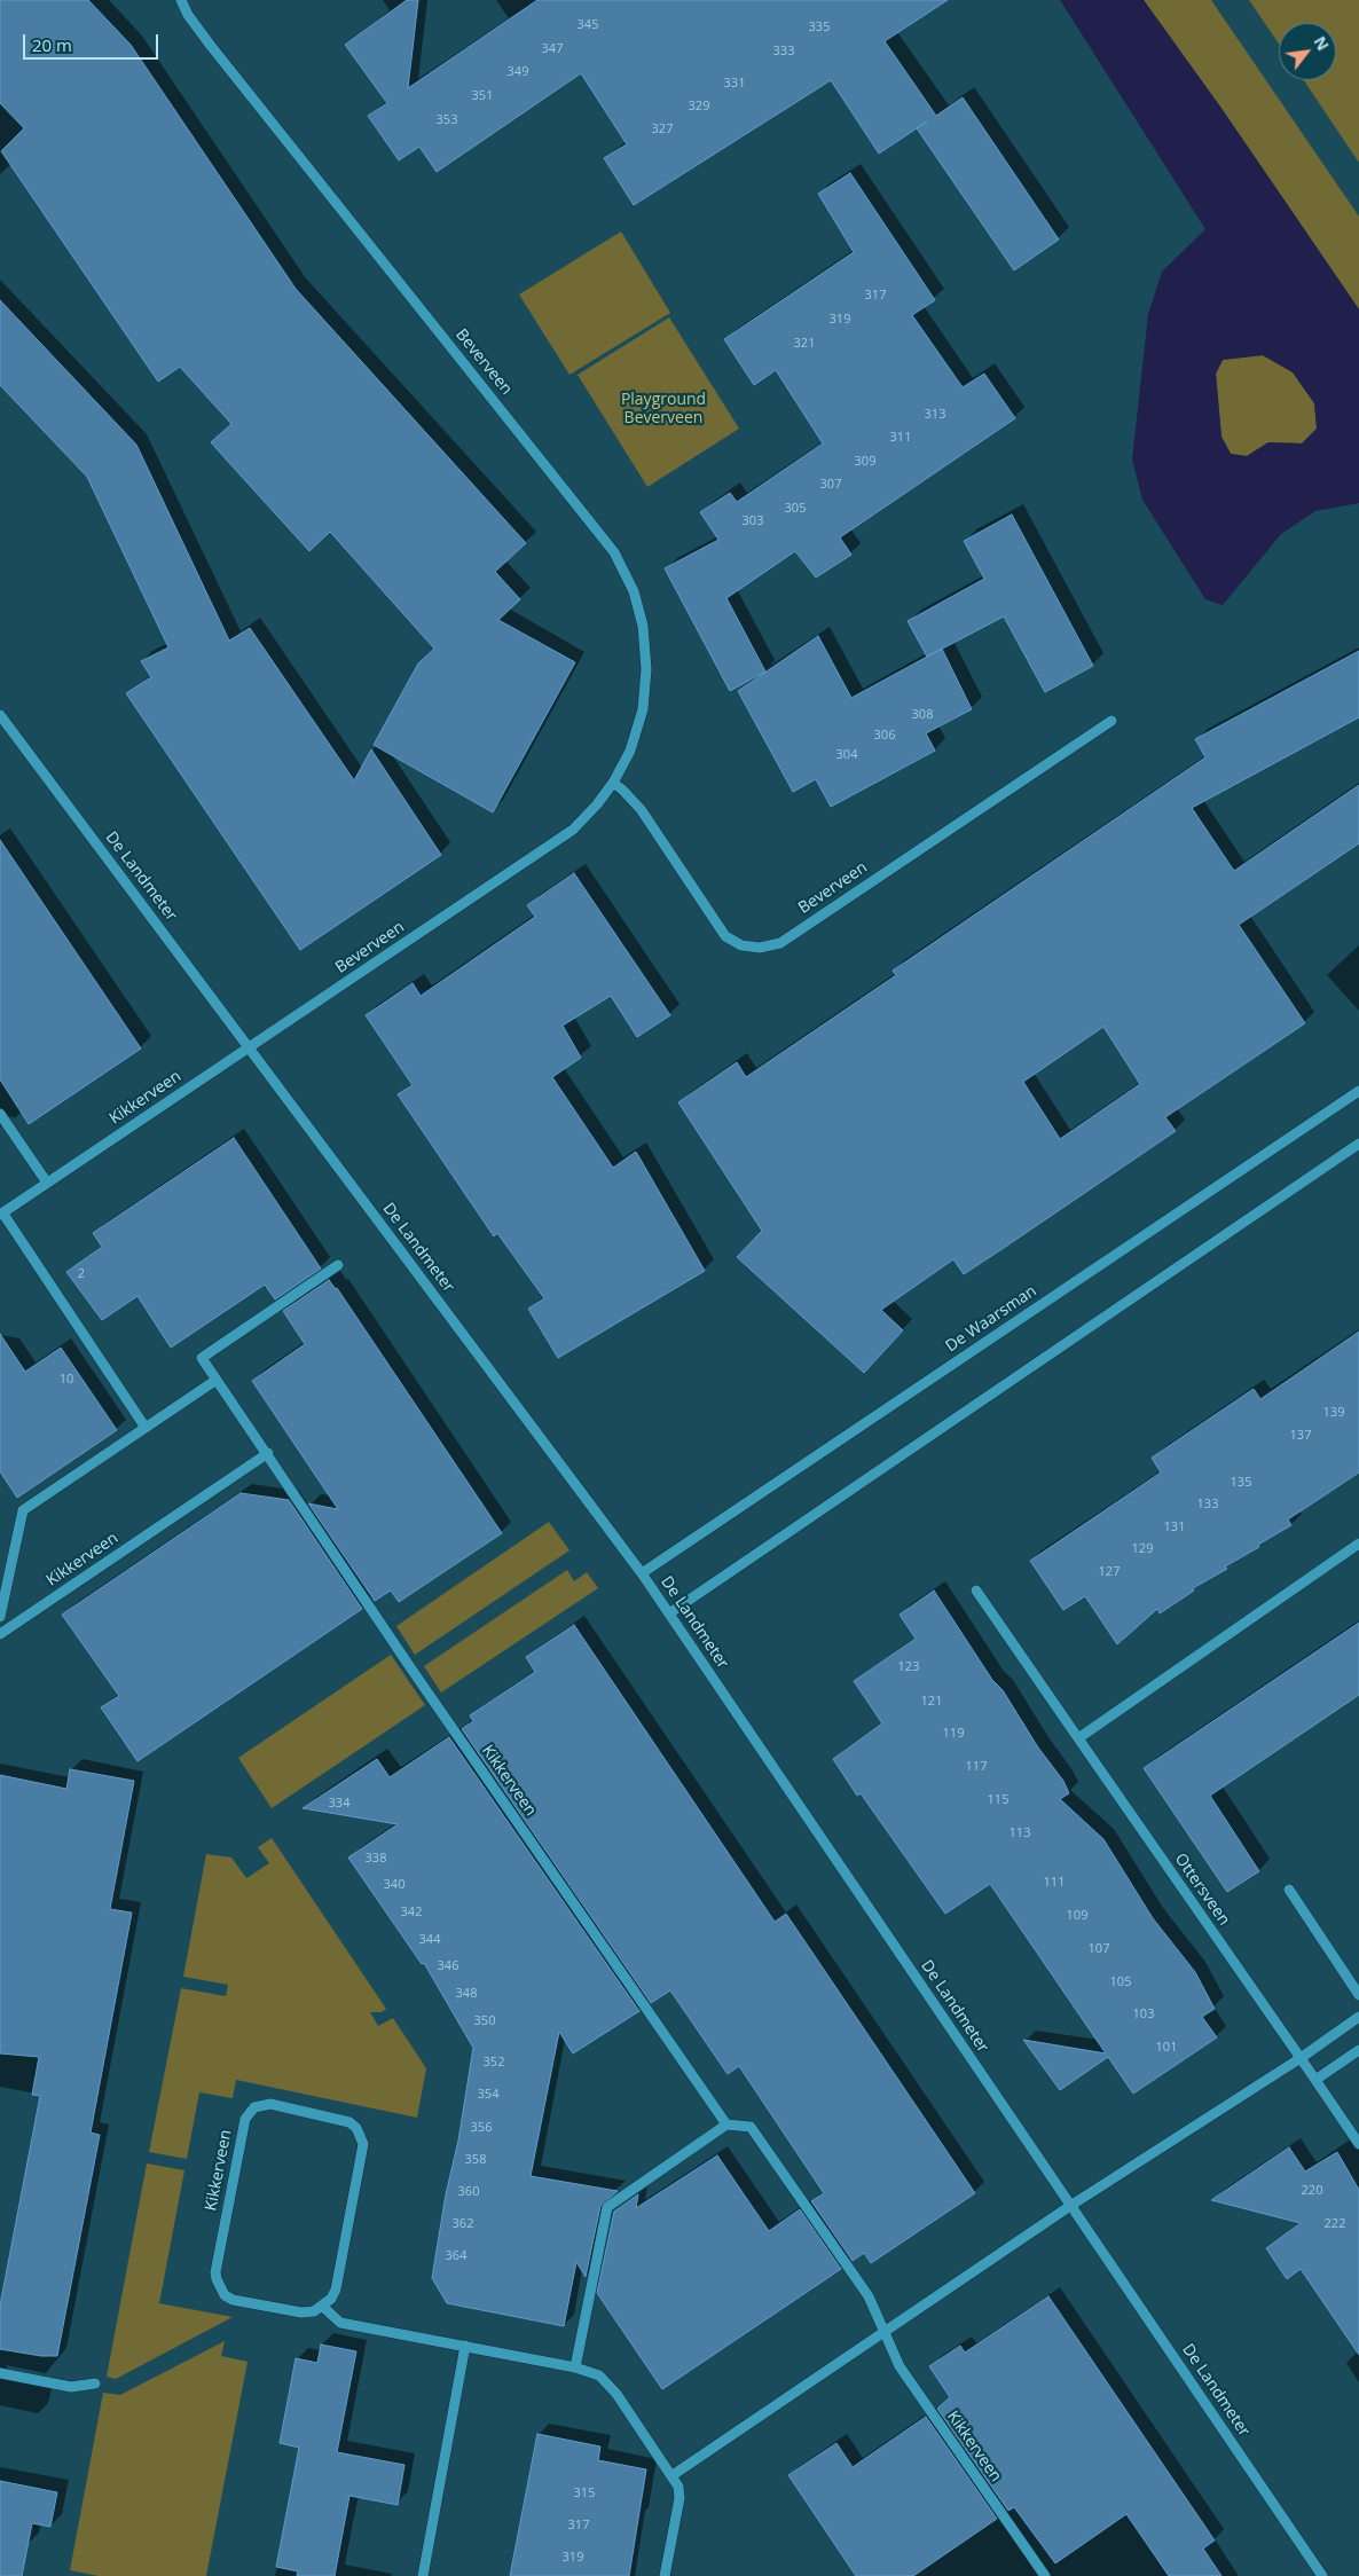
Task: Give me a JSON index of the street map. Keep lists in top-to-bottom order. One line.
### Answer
{"streets":{"street":["Beverveen","De Landmeter","Kikkerveen","De Waarsman","Ottersveen"]},"crossings":[["Beverveen","De Landmeter"],["Beverveen","Kikkerveen"],["De Landmeter","Kikkerveen"],["De Landmeter","De Waarsman"]],"parks":["Playground Beverveen"],"house_numbers":["345","335","347","333","349","331","351","329","353","327","317","319","321","313","311","309","307","305","303","308","306","304","2","10","139","137","135","133","131","129","127","123","121","119","117","115","334","113","338","111","340","342","109","344","107","346","105","348","103","350","101","352","354","356","358","220","360","362","222","364","315","317","319"],"scale_bar":"20 m","north":"top right"}
